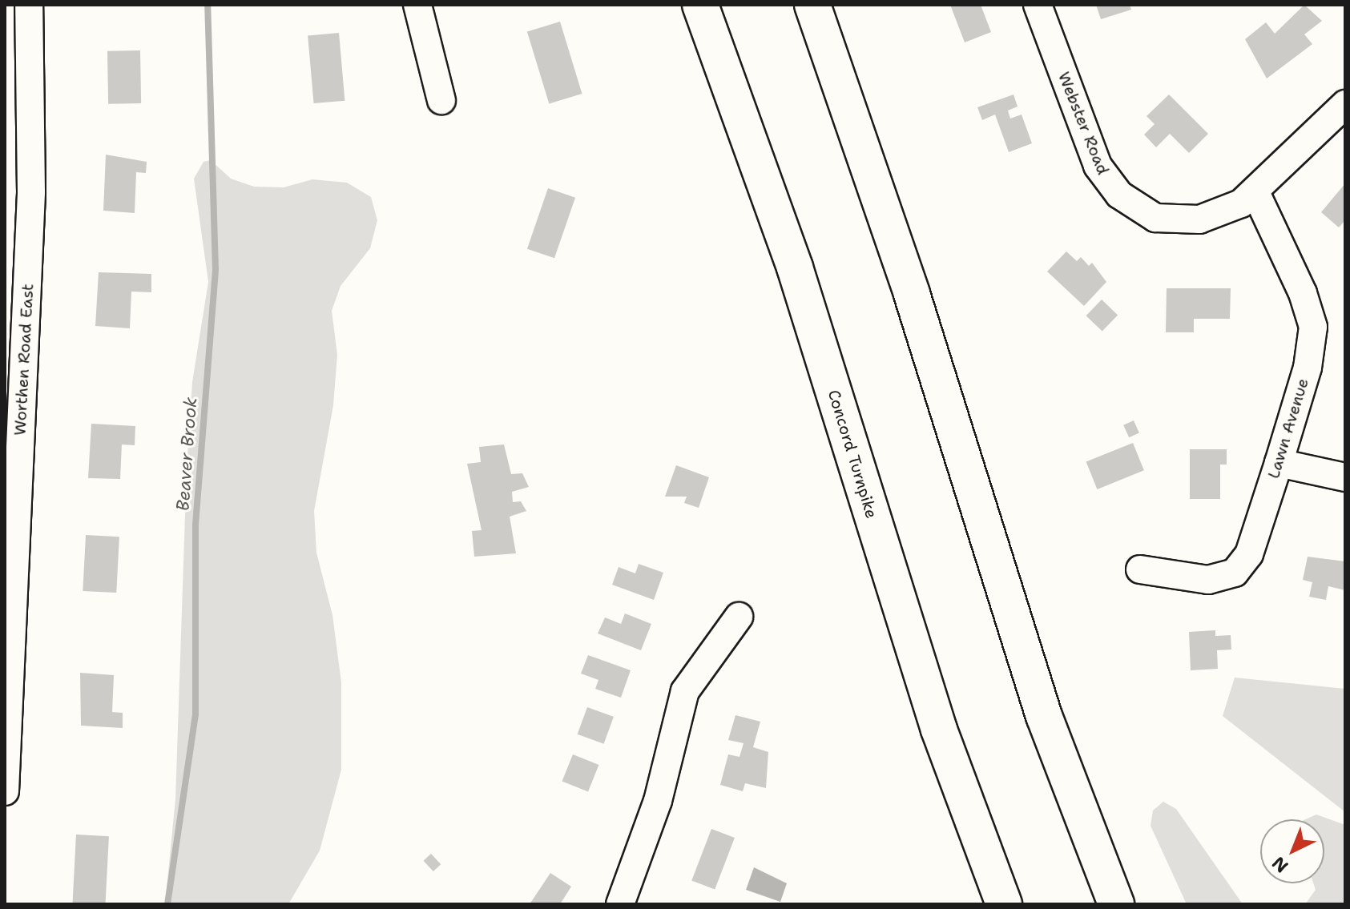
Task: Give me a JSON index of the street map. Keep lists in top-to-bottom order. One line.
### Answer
{"streets":{"highway":["Concord Turnpike"],"street":["Webster Road","Worthen Road East","Lawn Avenue"]},"crossings":[["Webster Road","Lawn Avenue"]],"water":["Beaver Brook"],"north":"bottom left"}
